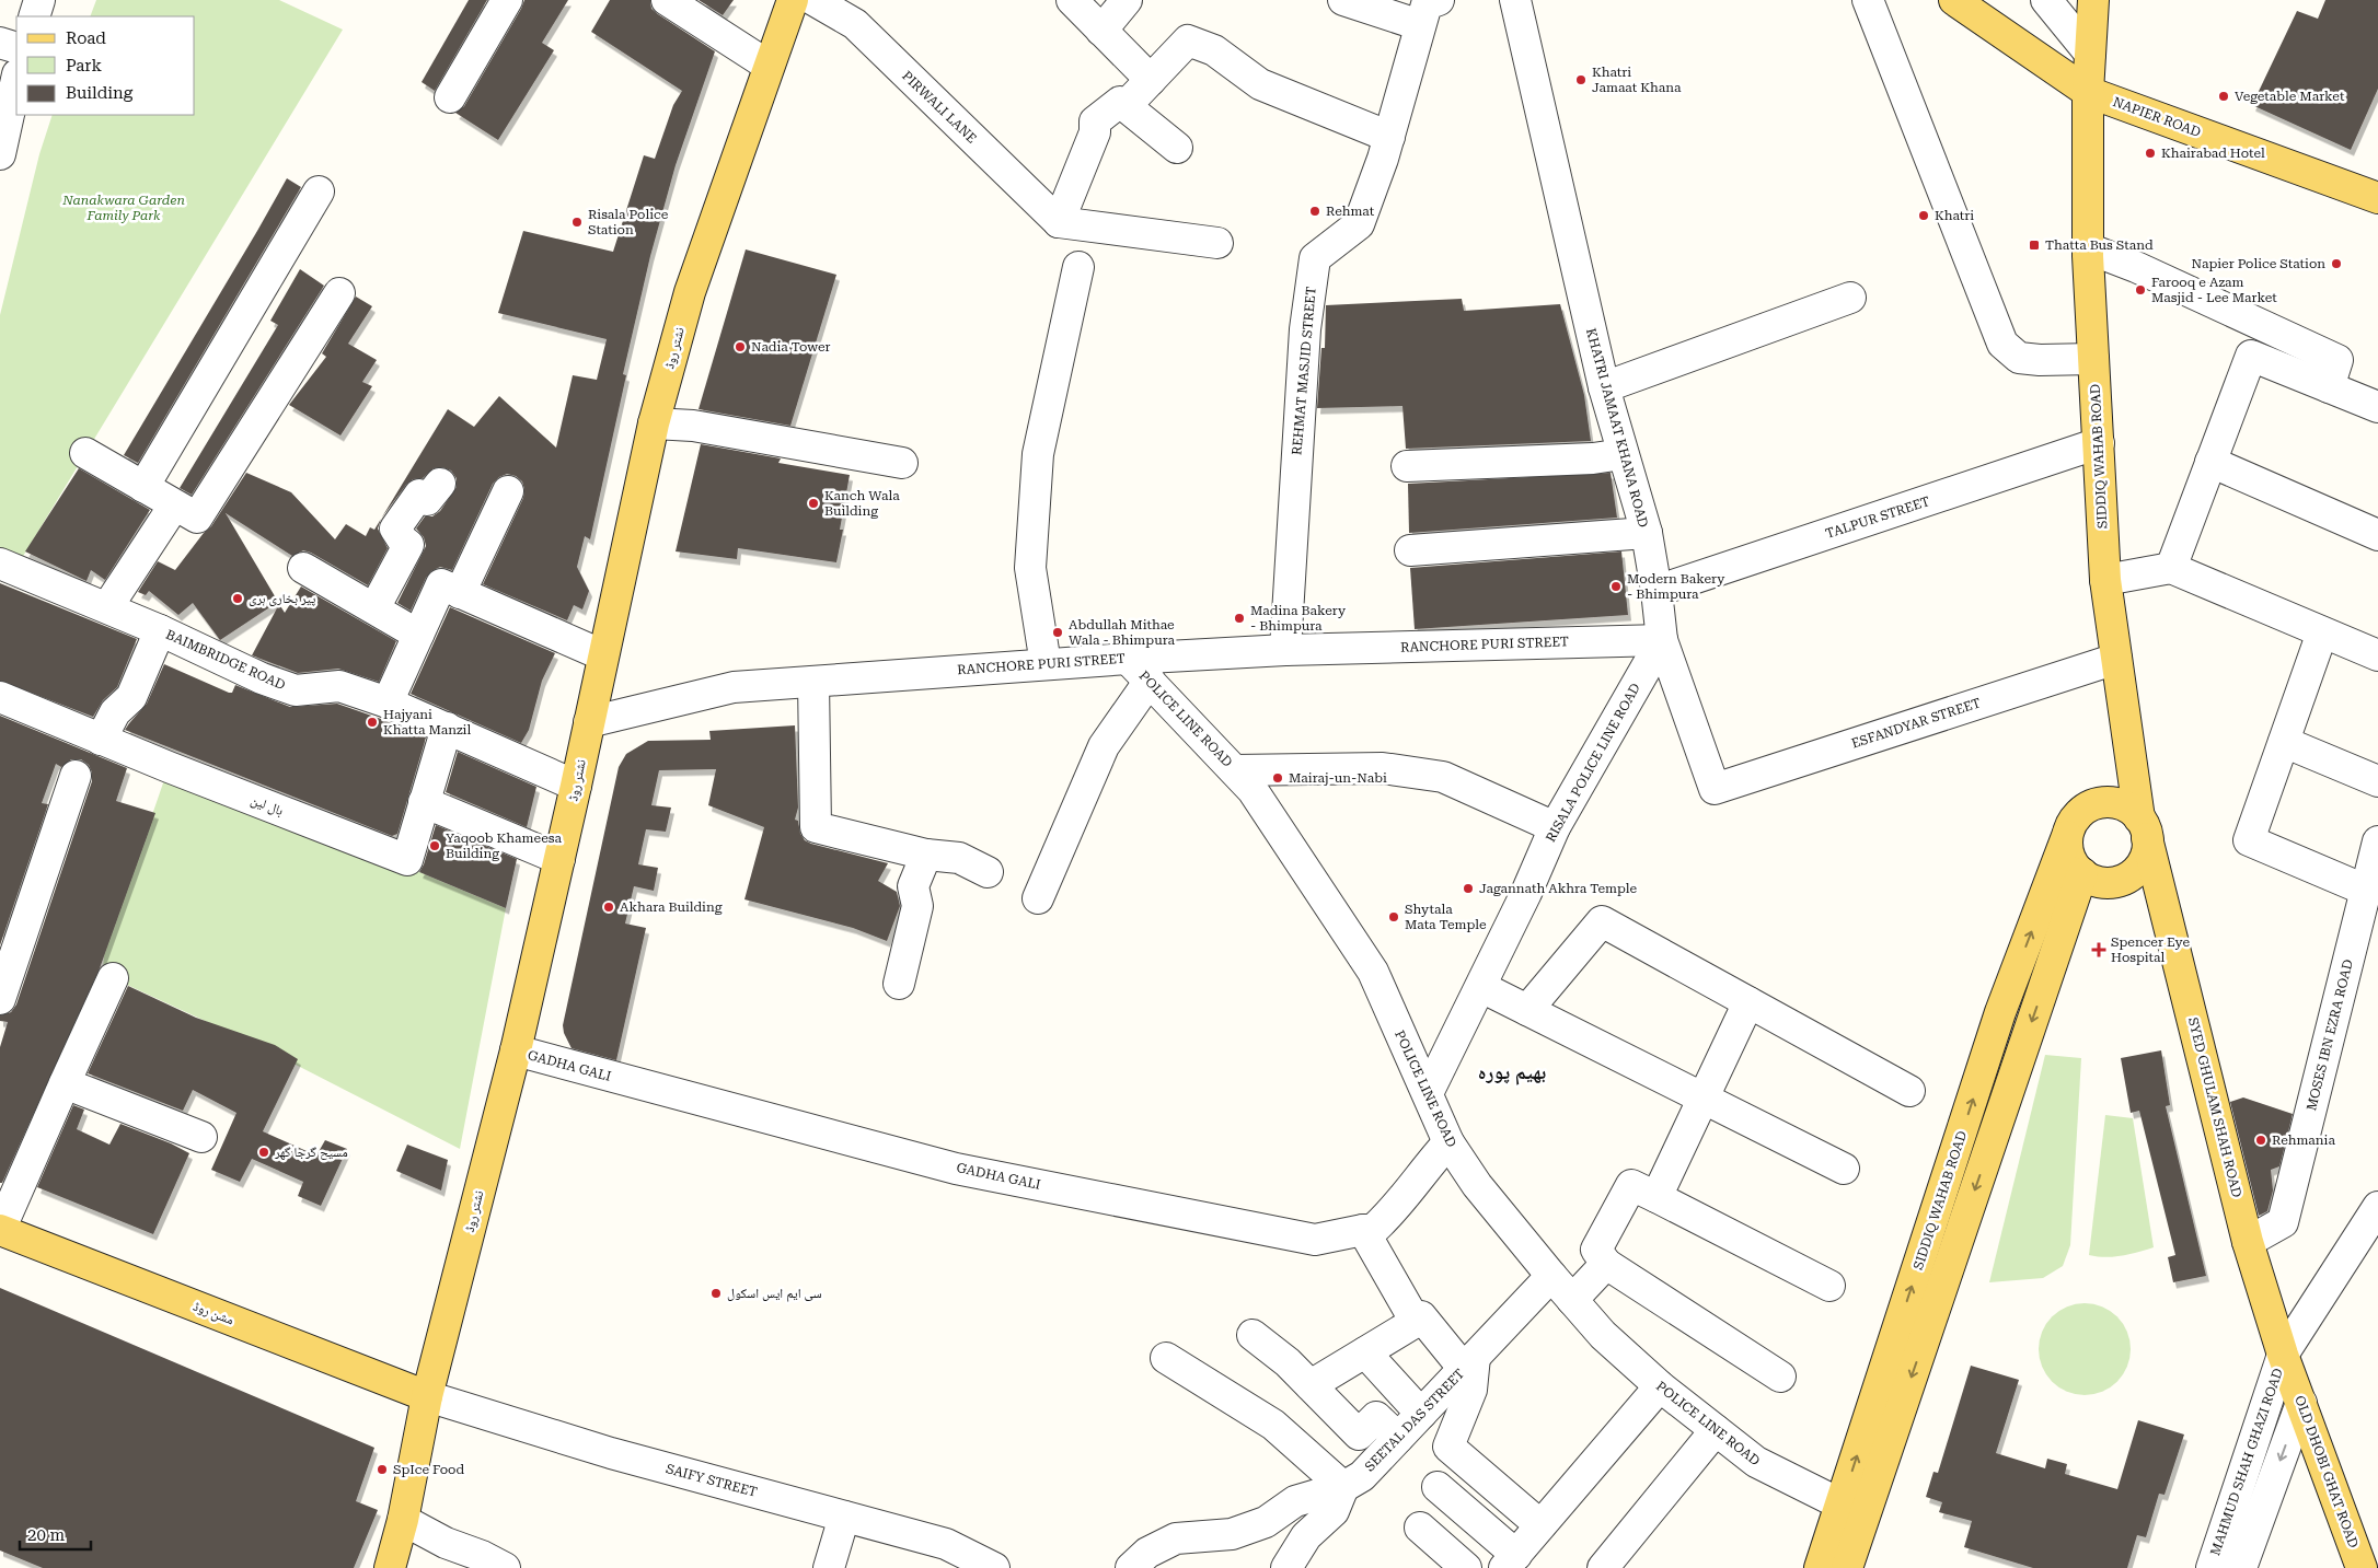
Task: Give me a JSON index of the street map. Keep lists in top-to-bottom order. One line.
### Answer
{"streets":{"main road":["NAPIER ROAD","نشتر روڈ","SIDDIQ WAHAB ROAD","SYED GHULAM SHAH ROAD","مشن روڈ","OLD DHOBI GHAT ROAD"],"street":["PIRWALI LANE","REHMAT MASJID STREET","KHATRI JAMAAT KHANA ROAD","TALPUR STREET","RANCHORE PURI STREET","BAIMBRIDGE ROAD","POLICE LINE ROAD","ESFANDYAR STREET","RISALA POLICE LINE ROAD","بال لین","MOSES IBN EZRA ROAD","GADHA GALI","SEETAL DAS STREET","MAHMUD SHAH GHAZI ROAD","SAIFY STREET"]},"crossings":[["PIRWALI LANE","نشتر روڈ"],["NAPIER ROAD","SIDDIQ WAHAB ROAD"],["نشتر روڈ","RANCHORE PURI STREET"],["نشتر روڈ","BAIMBRIDGE ROAD"],["نشتر روڈ","GADHA GALI"],["نشتر روڈ","مشن روڈ"],["نشتر روڈ","SAIFY STREET"],["REHMAT MASJID STREET","RANCHORE PURI STREET"],["KHATRI JAMAAT KHANA ROAD","TALPUR STREET"],["KHATRI JAMAAT KHANA ROAD","RANCHORE PURI STREET"],["KHATRI JAMAAT KHANA ROAD","ESFANDYAR STREET"],["KHATRI JAMAAT KHANA ROAD","RISALA POLICE LINE ROAD"],["SIDDIQ WAHAB ROAD","TALPUR STREET"],["SIDDIQ WAHAB ROAD","POLICE LINE ROAD"],["SIDDIQ WAHAB ROAD","ESFANDYAR STREET"],["SIDDIQ WAHAB ROAD","SYED GHULAM SHAH ROAD"],["RANCHORE PURI STREET","POLICE LINE ROAD"],["RANCHORE PURI STREET","RISALA POLICE LINE ROAD"],["BAIMBRIDGE ROAD","بال لین"],["POLICE LINE ROAD","RISALA POLICE LINE ROAD"],["POLICE LINE ROAD","GADHA GALI"],["POLICE LINE ROAD","SEETAL DAS STREET"],["MOSES IBN EZRA ROAD","SYED GHULAM SHAH ROAD"],["SYED GHULAM SHAH ROAD","MAHMUD SHAH GHAZI ROAD"],["SYED GHULAM SHAH ROAD","OLD DHOBI GHAT ROAD"],["مشن روڈ","SAIFY STREET"],["MAHMUD SHAH GHAZI ROAD","OLD DHOBI GHAT ROAD"]],"districts":["بھیم پورہ"],"parks":["Nanakwara Garden Family Park"],"places":{"other":["Khatri Jamaat Khana","Vegetable Market","Khairabad Hotel","Rehmat","Khatri","Risala Police Station","Napier Police Station","Farooq e Azam Masjid - Lee Market","Nadia Tower","Kanch Wala Building","Modern Bakery - Bhimpura","پیر بخاری ہری","Madina Bakery - Bhimpura","Abdullah Mithae Wala - Bhimpura","Hajyani Khatta Manzil","Mairaj-un-Nabi","Yaqoob Khameesa Building","Jagannath Akhra Temple","Akhara Building","Shytala Mata Temple","Rehmania","مسیح گرجا گھر","سی ایم ایس اسکول","SpIce Food"],"transit":["Thatta Bus Stand"],"health":["Spencer Eye Hospital"]},"legend":["Road","Park","Building"],"scale_bar":"20 m"}
